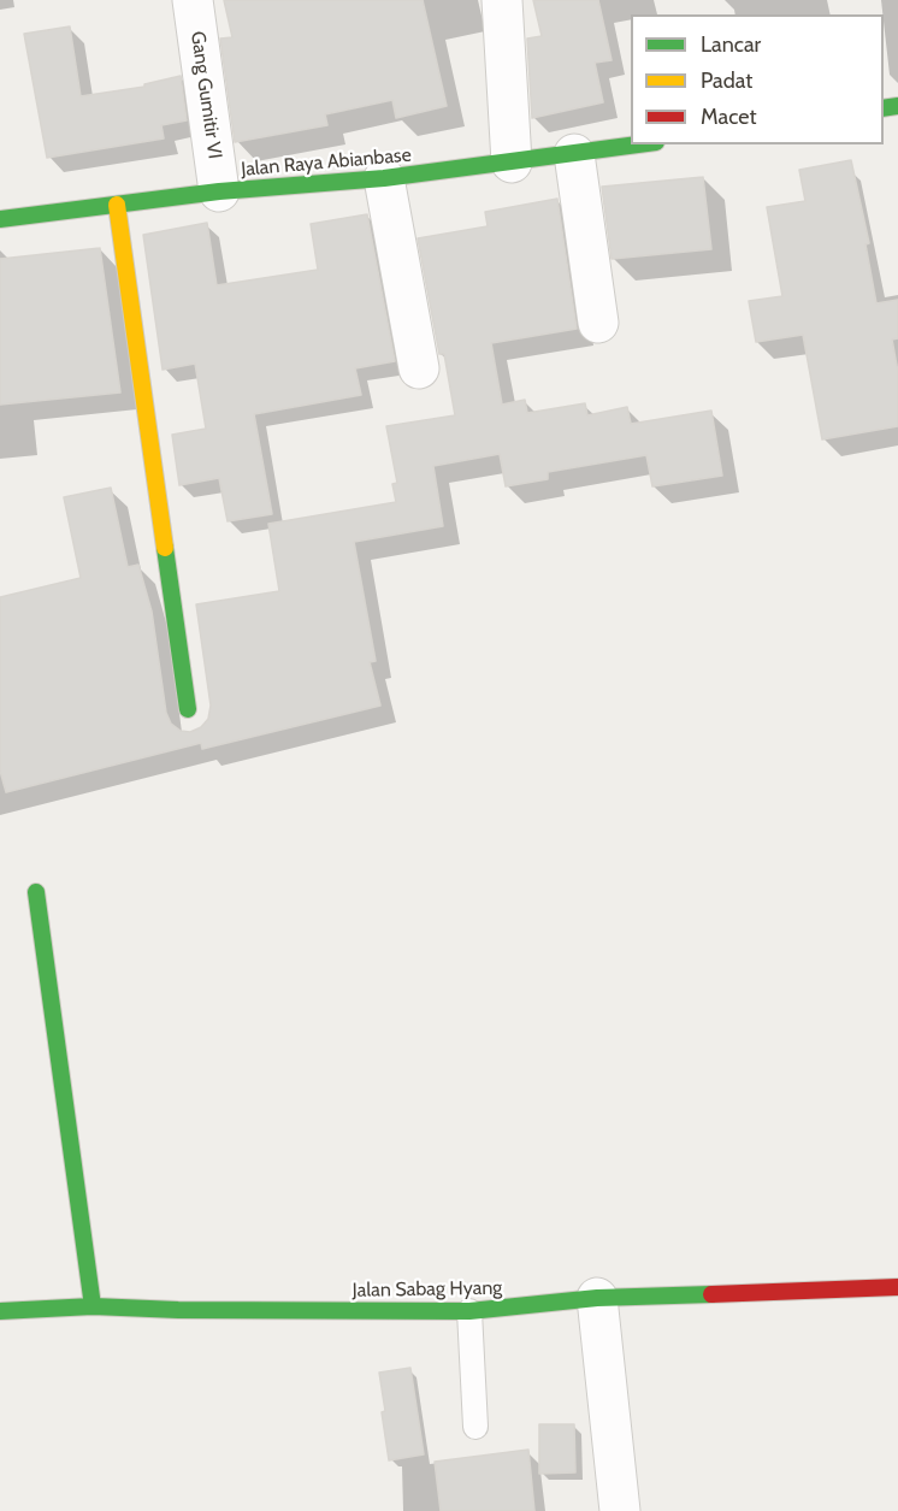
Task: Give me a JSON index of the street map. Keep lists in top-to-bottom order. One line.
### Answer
{"streets":{"street":["Gang Gumitir VI","Jalan Raya Abianbase","Jalan Sabag Hyang"]},"crossings":[["Gang Gumitir VI","Jalan Raya Abianbase"]],"legend":["Lancar","Padat","Macet"]}
